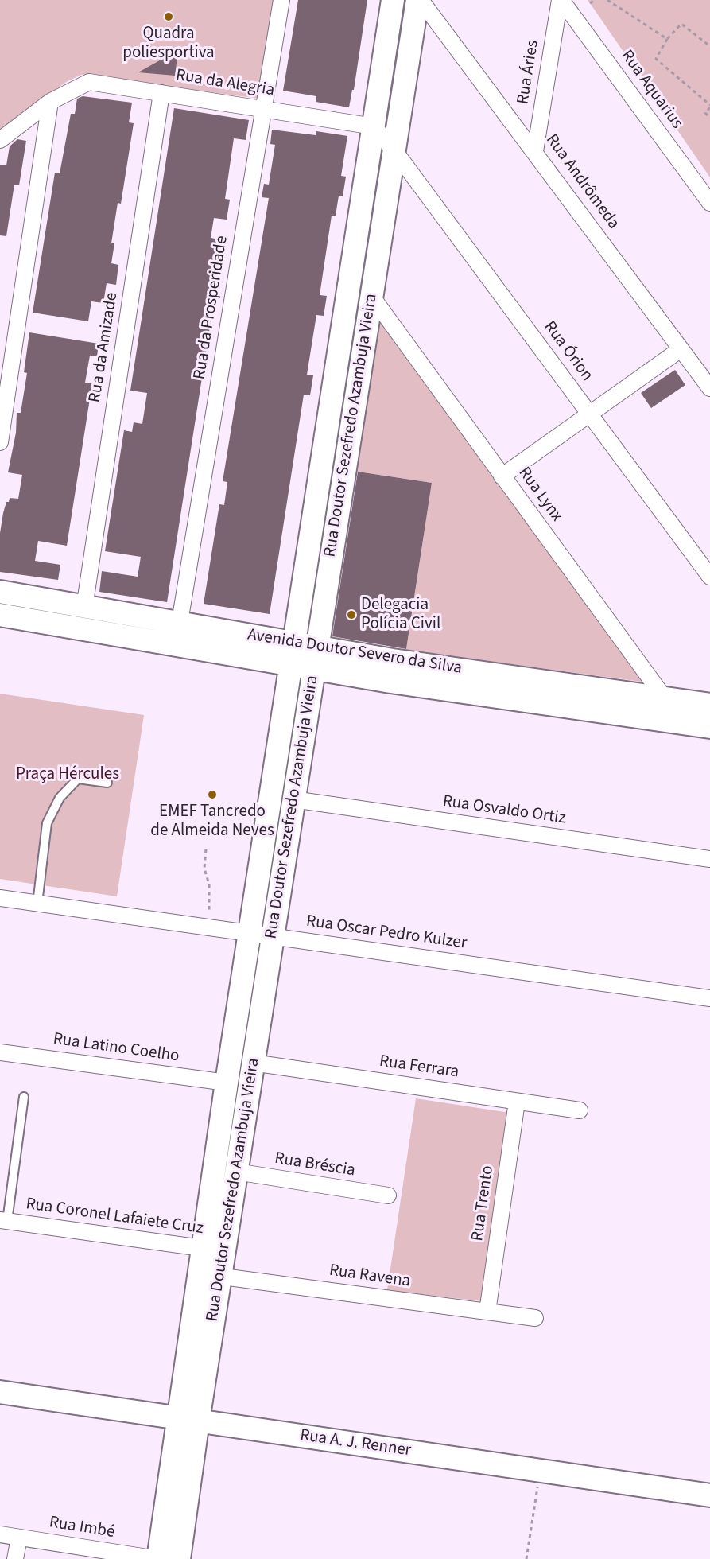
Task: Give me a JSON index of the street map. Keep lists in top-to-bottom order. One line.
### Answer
{"streets":{"street":["Rua Áries","Rua da Alegria","Rua Aquarius","Rua Andrômeda","Rua da Prosperidade","Rua da Amizade","Rua Órion","Rua Doutor Sezefredo Azambuja Vieira","Rua Lynx","Avenida Doutor Severo da Silva","Rua Osvaldo Ortiz","Rua Oscar Pedro Kulzer","Rua Latino Coelho","Rua Ferrara","Rua Bréscia","Rua Trento","Rua Coronel Lafaiete Cruz","Rua Ravena","Rua A. J. Renner","Rua Imbé"]},"crossings":[["Rua Áries","Rua Aquarius"],["Rua Áries","Rua Andrômeda"],["Rua da Alegria","Rua da Prosperidade"],["Rua da Alegria","Rua da Amizade"],["Rua da Alegria","Rua Doutor Sezefredo Azambuja Vieira"],["Rua Andrômeda","Rua Doutor Sezefredo Azambuja Vieira"],["Rua da Prosperidade","Avenida Doutor Severo da Silva"],["Rua da Amizade","Avenida Doutor Severo da Silva"],["Rua Órion","Rua Doutor Sezefredo Azambuja Vieira"],["Rua Doutor Sezefredo Azambuja Vieira","Rua Lynx"],["Rua Doutor Sezefredo Azambuja Vieira","Avenida Doutor Severo da Silva"],["Rua Doutor Sezefredo Azambuja Vieira","Rua Osvaldo Ortiz"],["Rua Doutor Sezefredo Azambuja Vieira","Rua Oscar Pedro Kulzer"],["Rua Doutor Sezefredo Azambuja Vieira","Rua Latino Coelho"],["Rua Doutor Sezefredo Azambuja Vieira","Rua Ferrara"],["Rua Doutor Sezefredo Azambuja Vieira","Rua Bréscia"],["Rua Doutor Sezefredo Azambuja Vieira","Rua Coronel Lafaiete Cruz"],["Rua Doutor Sezefredo Azambuja Vieira","Rua Ravena"],["Rua Doutor Sezefredo Azambuja Vieira","Rua A. J. Renner"],["Rua Doutor Sezefredo Azambuja Vieira","Rua Imbé"],["Rua Lynx","Avenida Doutor Severo da Silva"],["Rua Ferrara","Rua Trento"],["Rua Trento","Rua Ravena"]],"parks":["Praça Hércules"],"places":["Quadra poliesportiva","Delegacia Polícia Civil","EMEF Tancredo de Almeida Neves"]}
